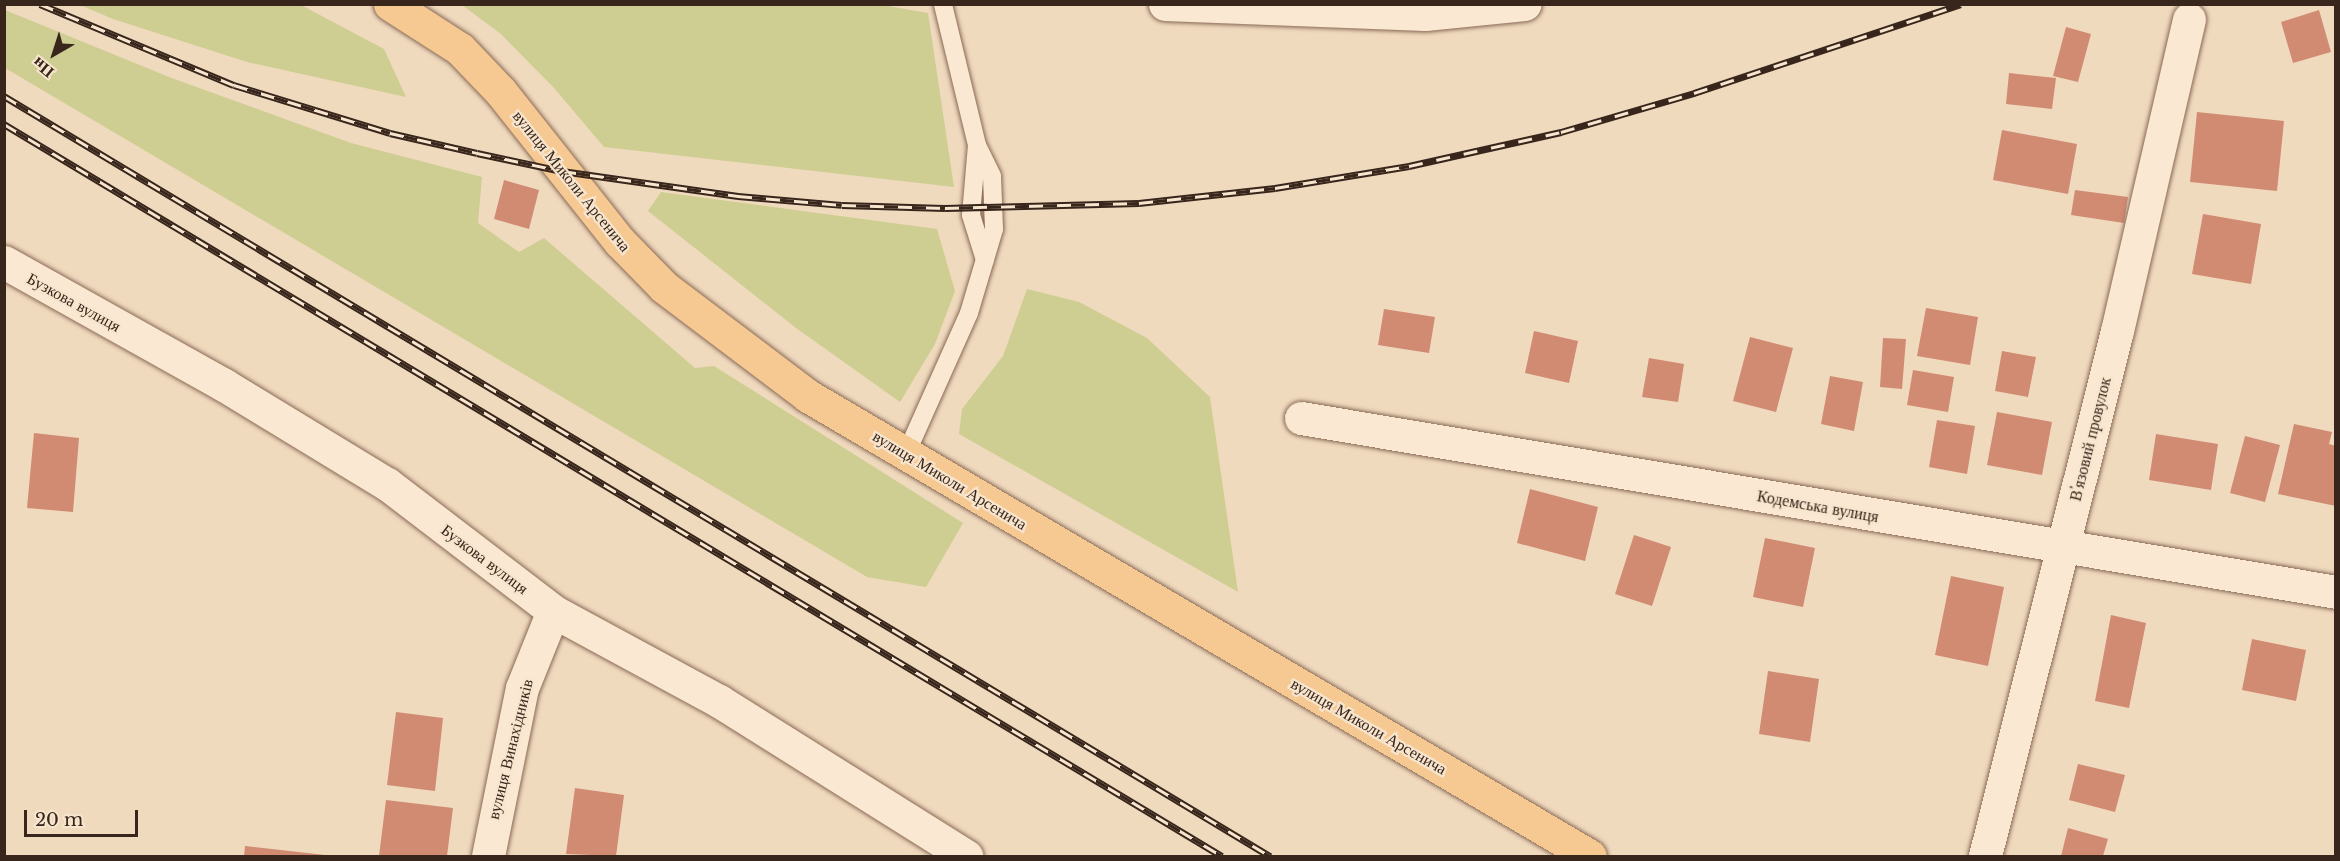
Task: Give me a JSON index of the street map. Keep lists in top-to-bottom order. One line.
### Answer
{"streets":{"main road":["вулиця Миколи Арсенича"],"street":["Бузкова вулиця","Вʼязовий провулок","Кодемська вулиця","вулиця Винахідників"]},"crossings":[["Бузкова вулиця","вулиця Винахідників"],["Вʼязовий провулок","Кодемська вулиця"]],"scale_bar":"20 m","north":"bottom left"}
